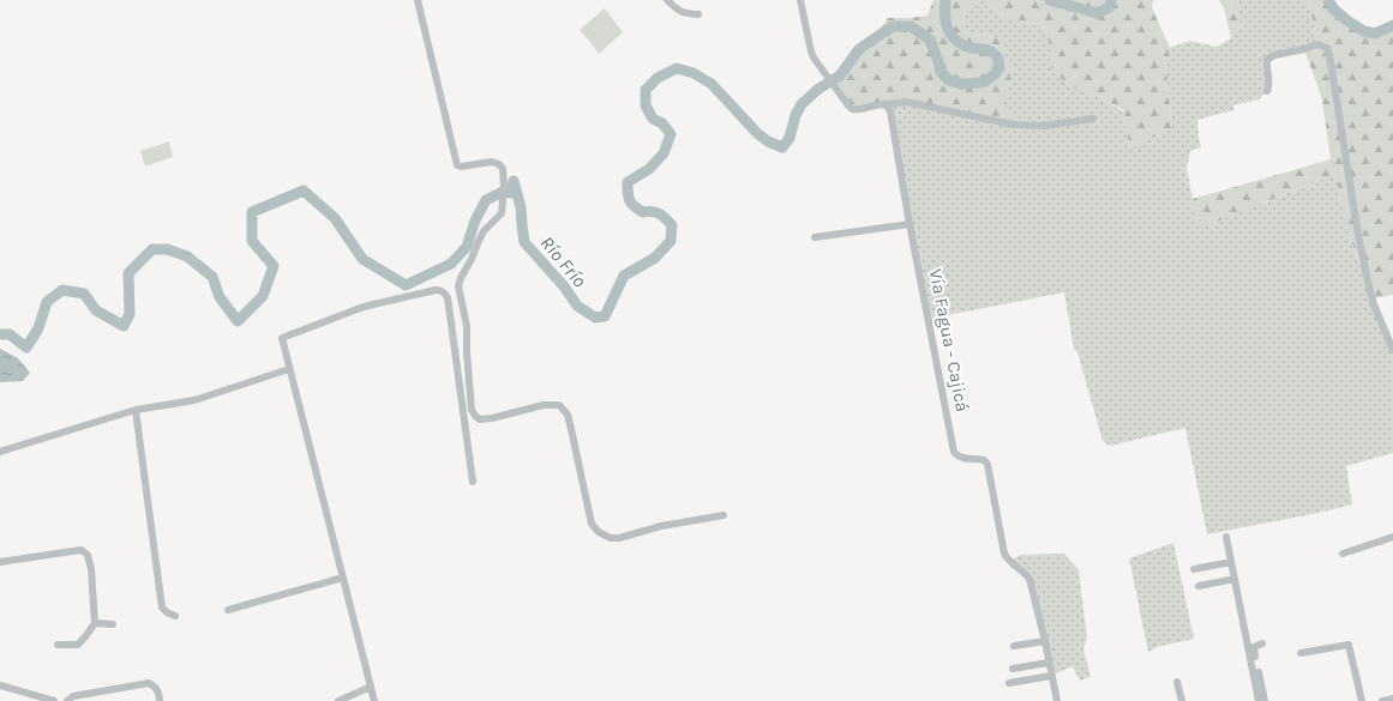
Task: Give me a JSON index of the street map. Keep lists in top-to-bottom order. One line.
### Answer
{"streets":{"street":["Vía Fagua - Cajicá"]},"water":["Río Frío"]}
